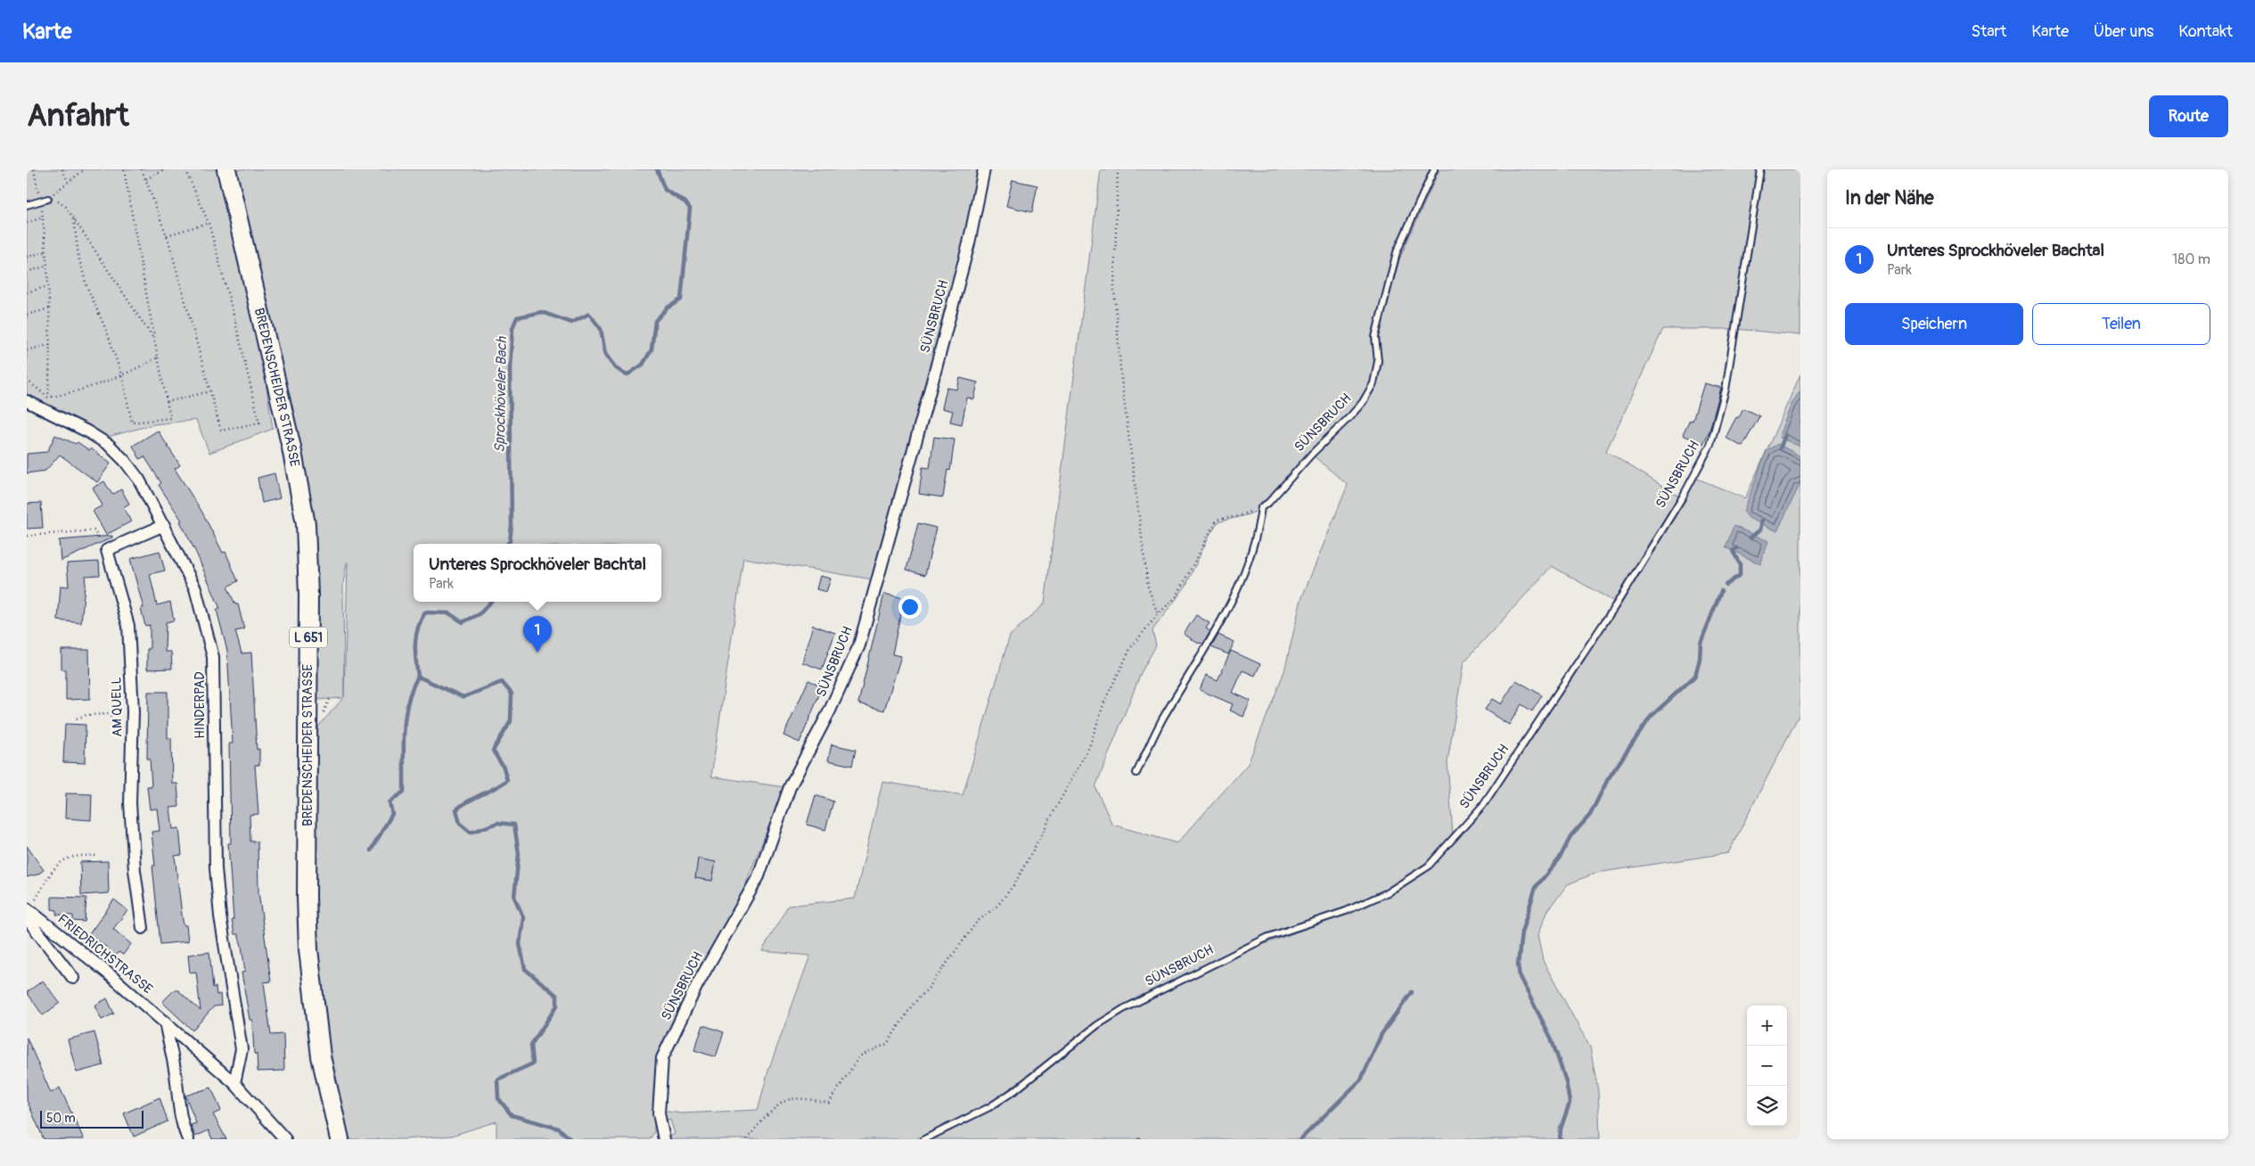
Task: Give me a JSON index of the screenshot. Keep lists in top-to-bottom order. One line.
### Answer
{"streets":{"main road":["BREDENSCHEIDER STRASSE","L 651"],"street":["SÜNSBRUCH","HINDERPAD","AM QUELL","FRIEDRICHSTRASSE"]},"crossings":[["HINDERPAD","AM QUELL"],["HINDERPAD","FRIEDRICHSTRASSE"]],"water":["Sprockhöveler Bach"],"scale_bar":"50 m","page":{"header":"Karte","nav":["Start","Karte","Über uns","Kontakt"],"buttons":["Route",["Speichern","Teilen"]],"title":"Anfahrt","heading":"In der Nähe","list":[{"mark":"1","name":"Unteres Sprockhöveler Bachtal","note":"Park","value":"180 m"}],"popup":["Unteres Sprockhöveler Bachtal","Park"],"pins":"1","map_buttons":["+","−"],"scale":"50 m"}}
